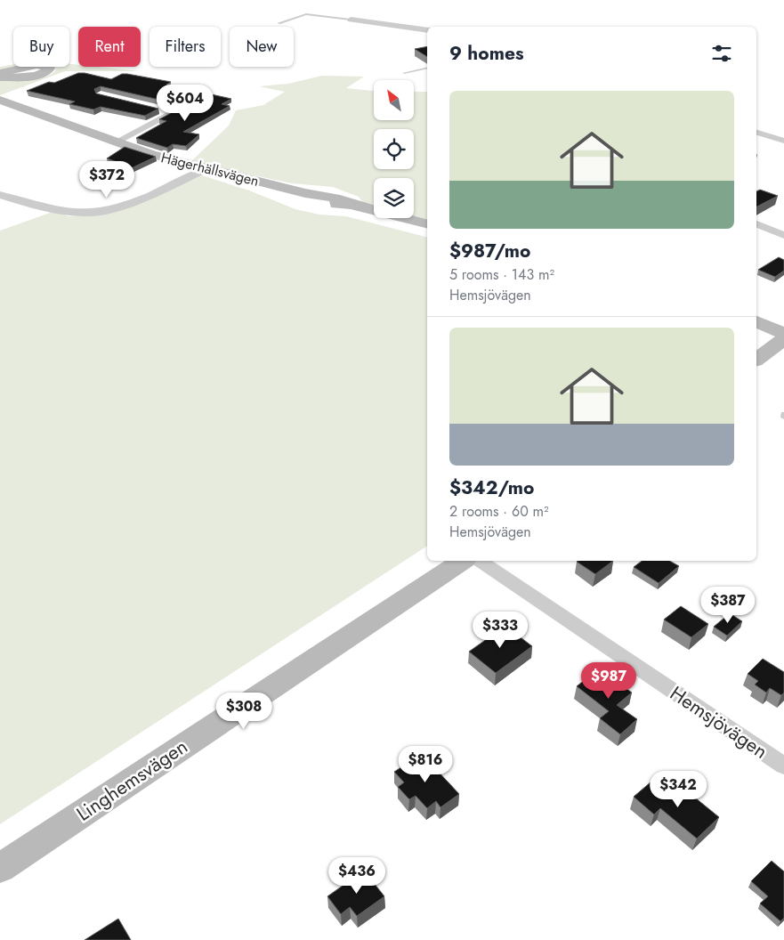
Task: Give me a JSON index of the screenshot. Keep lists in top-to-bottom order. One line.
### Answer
{"streets":{"street":["Hägerhällsvägen","Hemsjövägen","Linghemsvägen"]},"north":"top left","page":{"chip":["Buy","Rent","Filters","New"],"heading":"9 homes","list":[{"name":"$987/mo","note":"5 rooms · 143 m² · Hemsjövägen"},{"name":"$342/mo","note":"2 rooms · 60 m² · Hemsjövägen"}],"price":["$604","$372","$387","$333","$987","$308","$816","$342","$436"]}}
